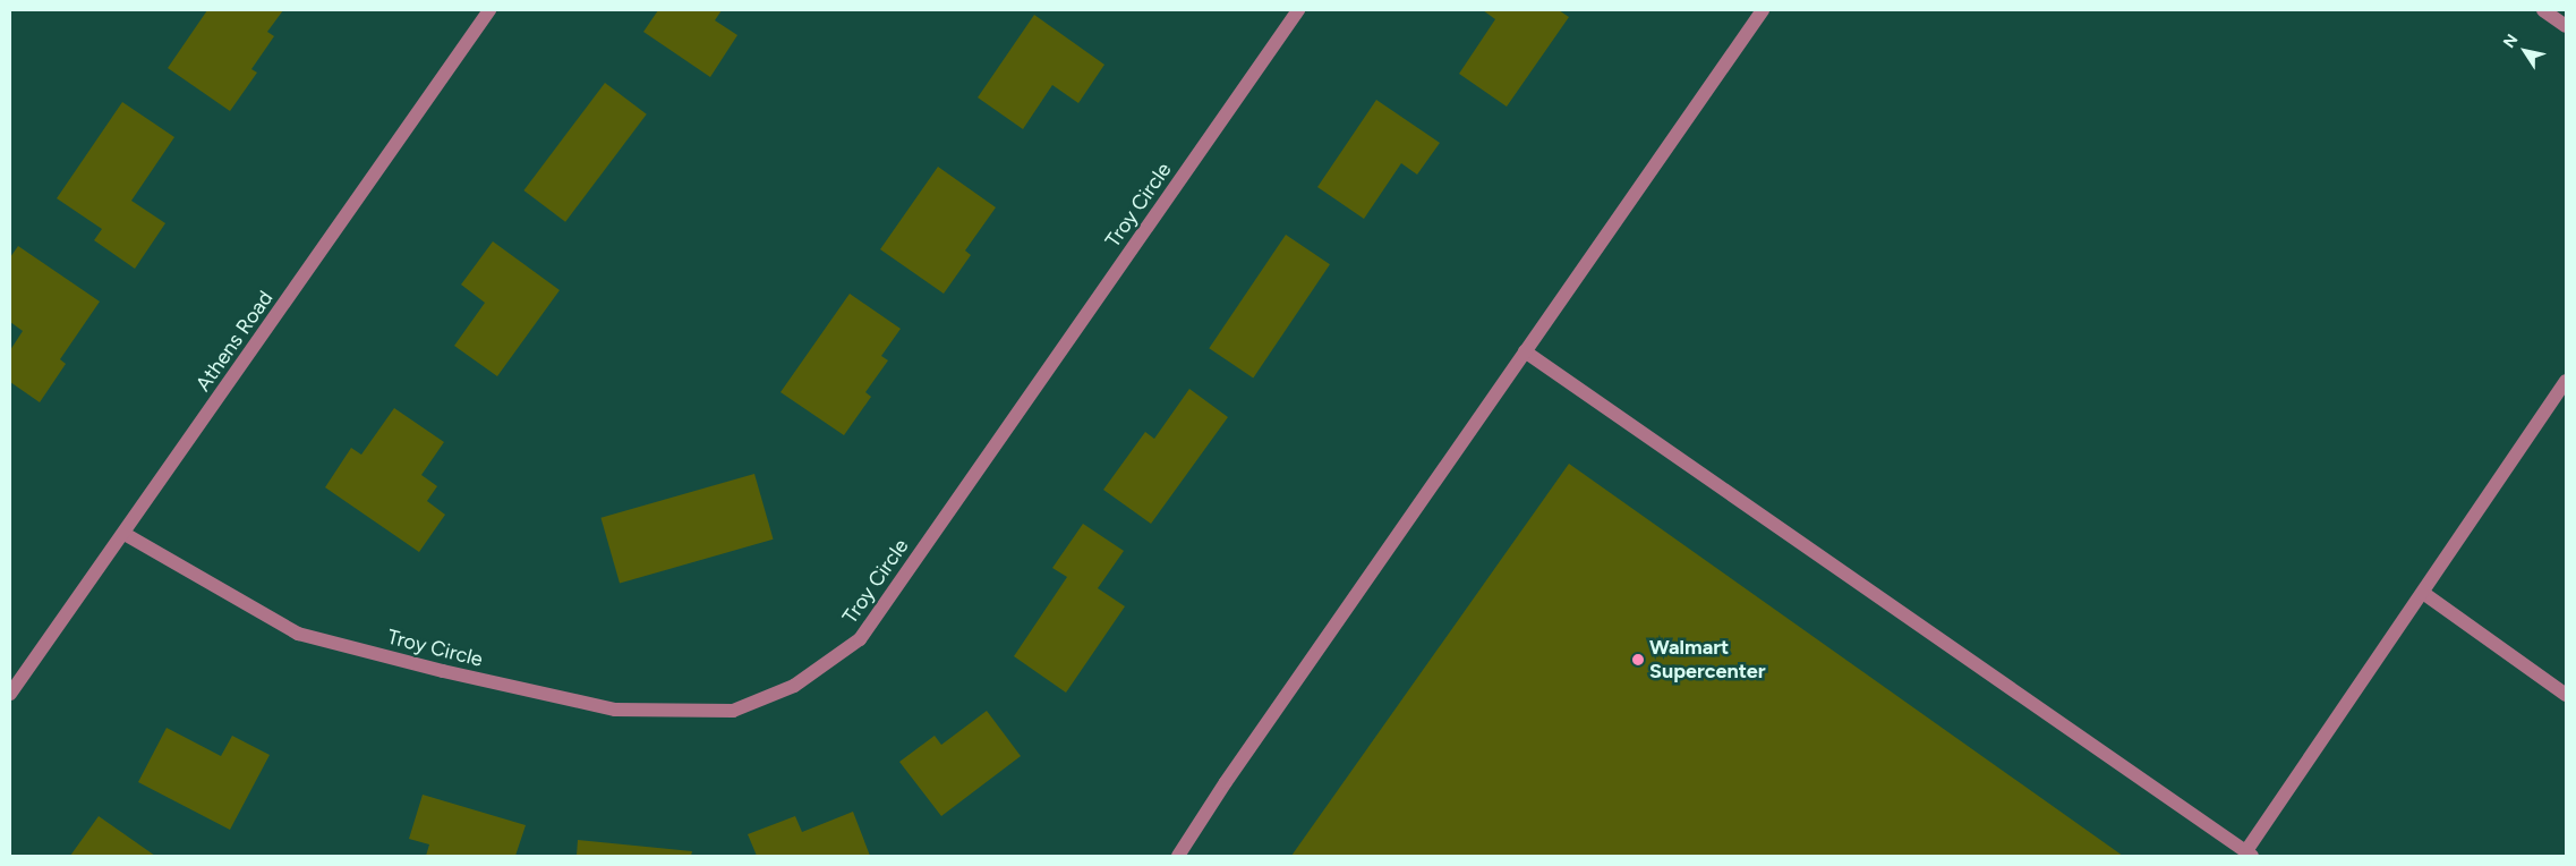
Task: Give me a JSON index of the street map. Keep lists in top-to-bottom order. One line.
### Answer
{"streets":{"street":["Troy Circle","Athens Road"]},"crossings":[["Troy Circle","Athens Road"]],"places":["Walmart Supercenter"],"north":"top left"}
